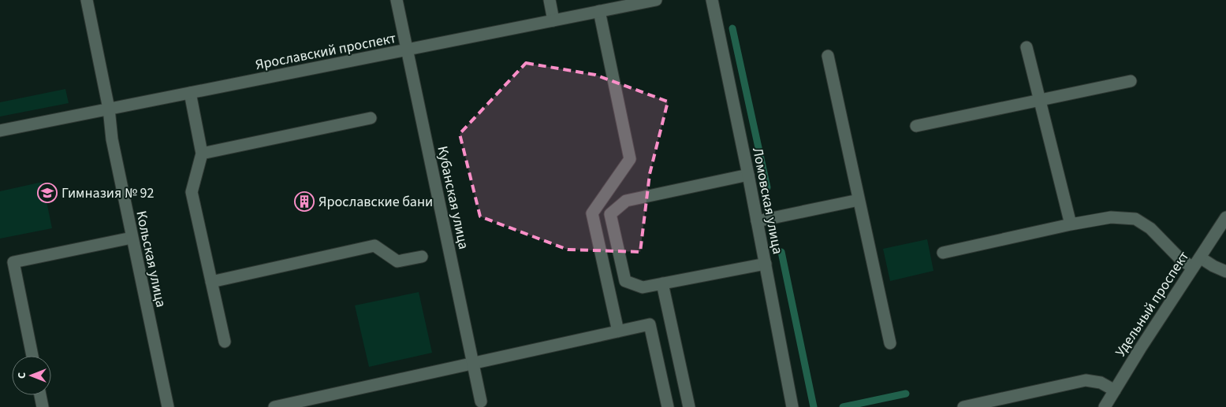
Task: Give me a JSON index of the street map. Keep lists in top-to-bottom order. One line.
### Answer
{"streets":{"street":["Ярославский проспект","Кубанская улица","Ломовская улица","Кольская улица","Удельный проспект"]},"crossings":[["Ярославский проспект","Кубанская улица"],["Ярославский проспект","Кольская улица"]],"places":{"school or university":["Гимназия № 92"],"building":["Ярославские бани"]},"north":"left"}
